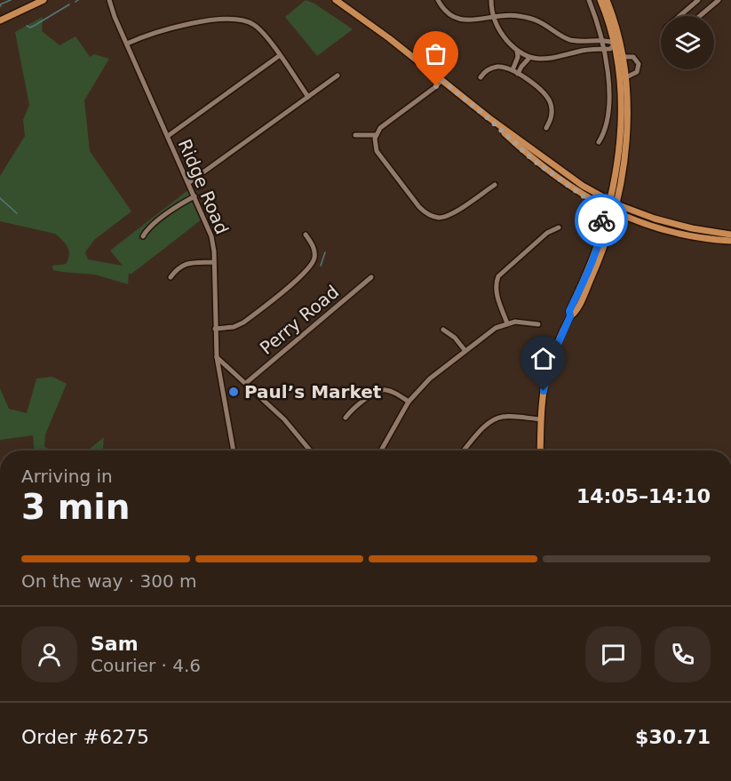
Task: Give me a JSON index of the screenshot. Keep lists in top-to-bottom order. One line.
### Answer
{"streets":{"street":["Ridge Road","Perry Road"]},"places":["Paul’s Market"],"page":{"heading":["3 min","Arriving in","14:05–14:10"],"panel":["Sam","Courier · 4.6","Order #6275","$30.71"],"bar":"On the way · 300 m"}}
